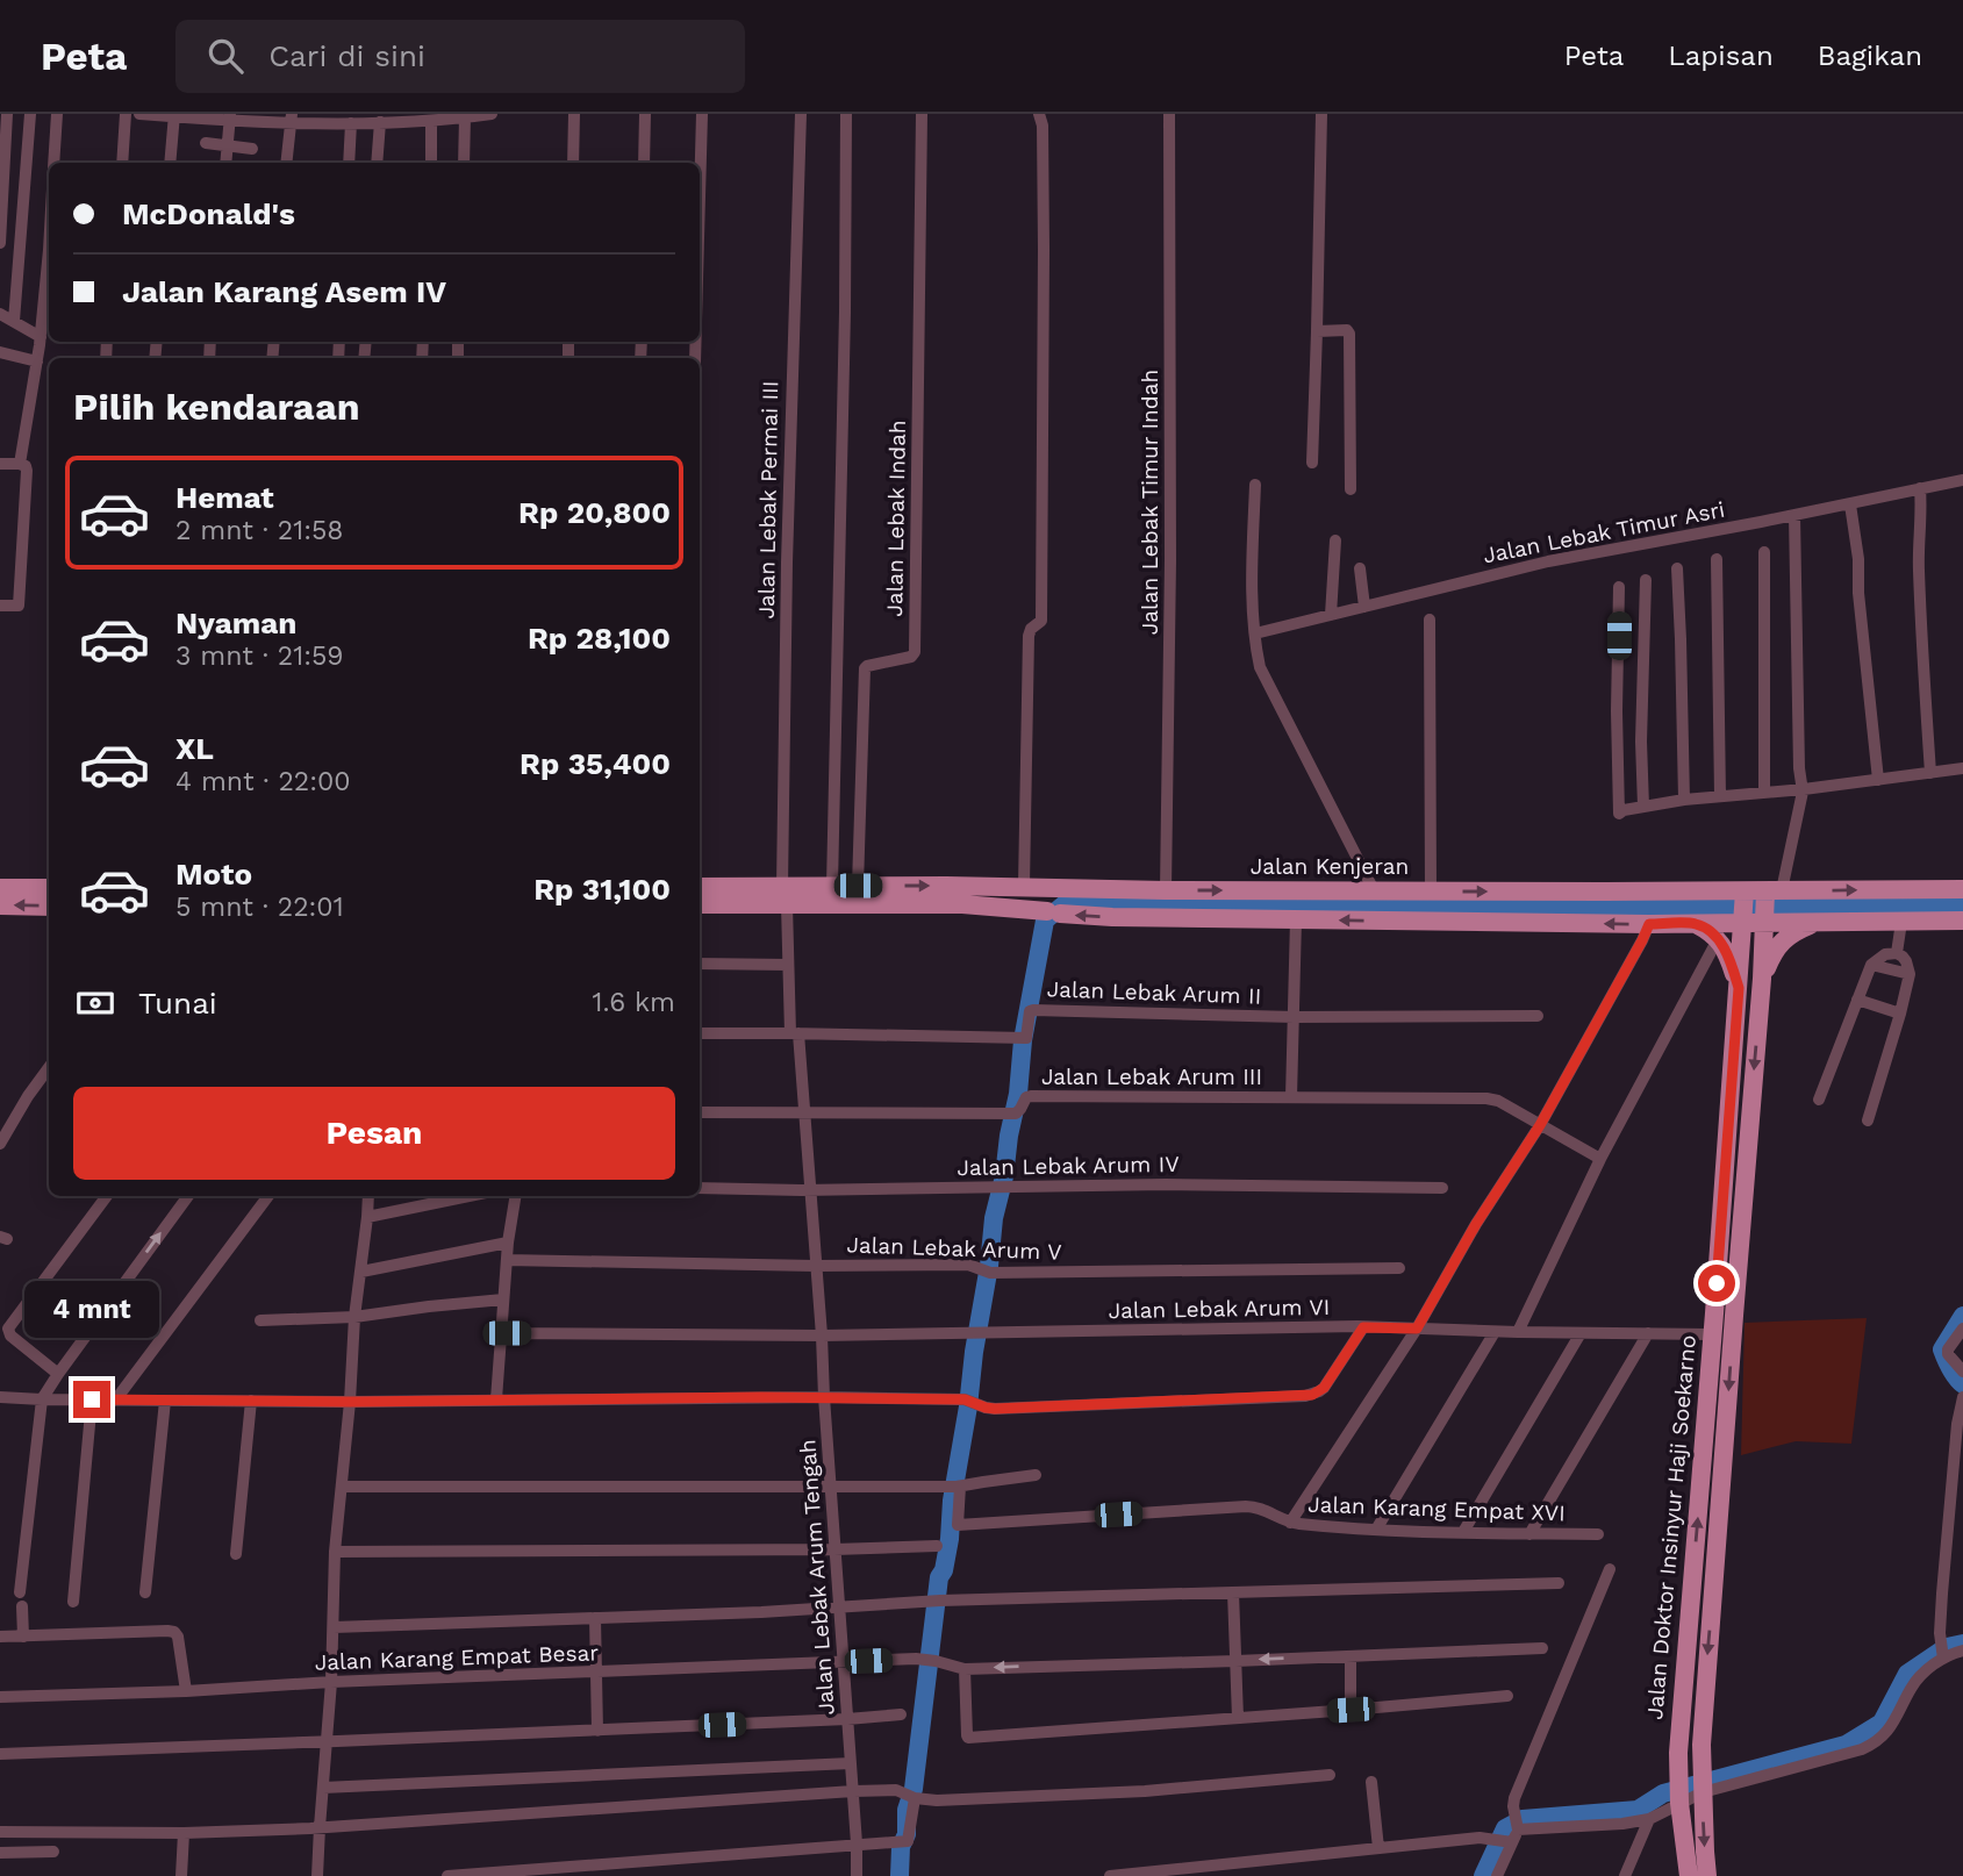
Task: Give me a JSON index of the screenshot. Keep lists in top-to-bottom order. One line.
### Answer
{"streets":{"main road":["Jalan Kenjeran","Jalan Doktor Insinyur Haji Soekarno"],"street":["Jalan Lebak Permai III","Jalan Lebak Timur Indah","Jalan Lebak Indah","Jalan Lebak Timur Asri","Jalan Lebak Arum II","Jalan Lebak Arum III","Jalan Lebak Arum IV","Jalan Lebak Arum V","Jalan Lebak Arum VI","Jalan Karang Empat XVI","Jalan Lebak Arum Tengah","Jalan Karang Empat Besar"]},"crossings":[["Jalan Lebak Permai III","Jalan Kenjeran"],["Jalan Lebak Timur Indah","Jalan Kenjeran"],["Jalan Lebak Indah","Jalan Kenjeran"],["Jalan Kenjeran","Jalan Doktor Insinyur Haji Soekarno"],["Jalan Kenjeran","Jalan Lebak Arum Tengah"],["Jalan Lebak Arum II","Jalan Lebak Arum Tengah"],["Jalan Lebak Arum III","Jalan Lebak Arum Tengah"],["Jalan Lebak Arum IV","Jalan Lebak Arum Tengah"],["Jalan Lebak Arum V","Jalan Lebak Arum Tengah"],["Jalan Lebak Arum VI","Jalan Lebak Arum Tengah"],["Jalan Lebak Arum Tengah","Jalan Karang Empat Besar"]],"page":{"header":"Peta","search":"Cari di sini","nav":["Peta","Lapisan","Bagikan"],"banner":["McDonald's","Jalan Karang Asem IV"],"heading":"Pilih kendaraan","list":[{"name":"Hemat","note":"2 mnt · 21:58","value":"Rp 20,800"},{"name":"Nyaman","note":"3 mnt · 21:59","value":"Rp 28,100"},{"name":"XL","note":"4 mnt · 22:00","value":"Rp 35,400"},{"name":"Moto","note":"5 mnt · 22:01","value":"Rp 31,100"}],"pay":["Tunai","1.6 km"],"buttons":"Pesan","bubble":"4 mnt"}}
